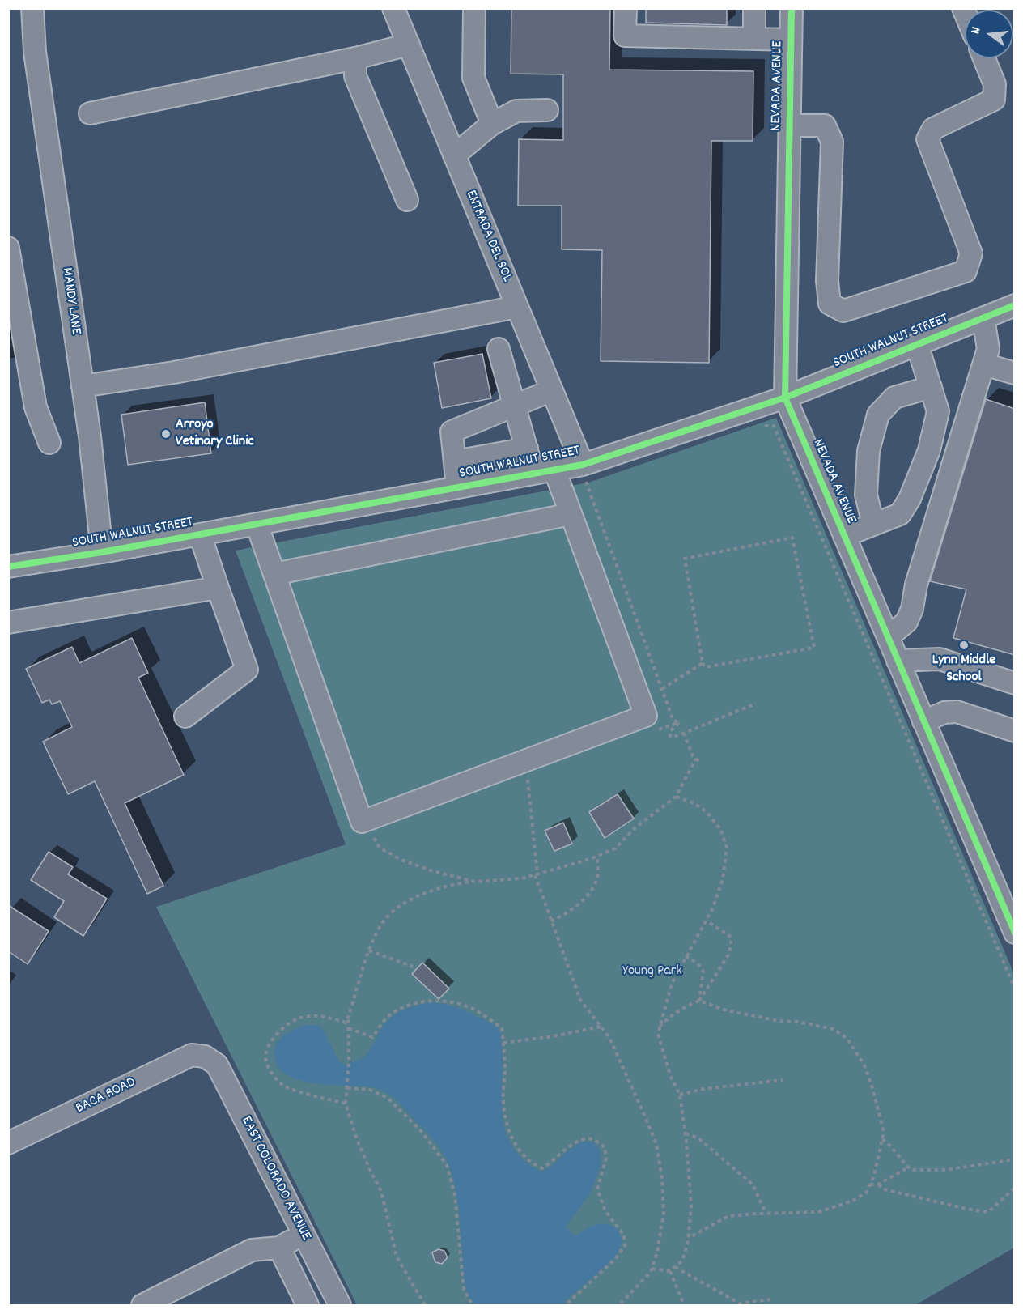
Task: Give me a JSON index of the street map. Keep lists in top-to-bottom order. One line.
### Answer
{"streets":{"street":["NEVADA AVENUE","ENTRADA DEL SOL","MANDY LANE","SOUTH WALNUT STREET","BACA ROAD","EAST COLORADO AVENUE"]},"crossings":[["NEVADA AVENUE","SOUTH WALNUT STREET"],["ENTRADA DEL SOL","SOUTH WALNUT STREET"],["MANDY LANE","SOUTH WALNUT STREET"],["BACA ROAD","EAST COLORADO AVENUE"]],"parks":["Young Park"],"places":["Arroyo Vetinary Clinic","Lynn Middle School"],"north":"left"}
